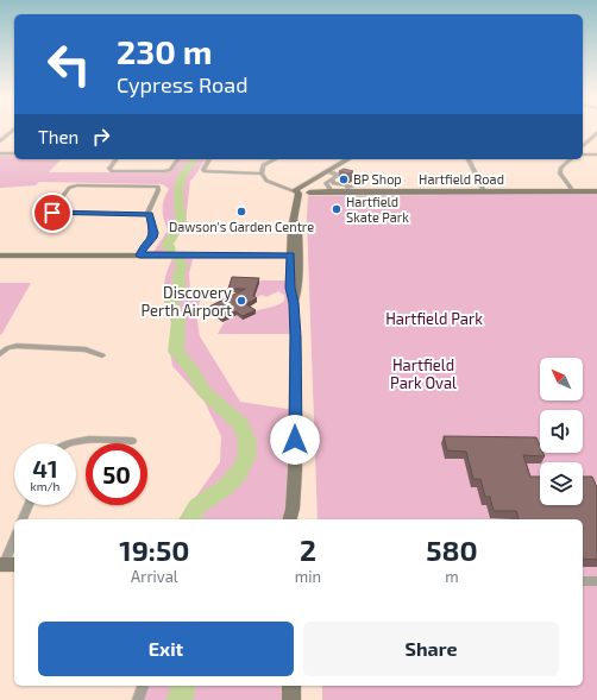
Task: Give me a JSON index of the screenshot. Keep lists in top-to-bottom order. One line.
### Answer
{"streets":{"street":["Hartfield Road"]},"parks":["Hartfield Park","Hartfield Park Oval"],"places":["BP Shop","Hartfield Skate Park","Dawson's Garden Centre","Discovery Perth Airport"],"north":"top left","page":{"turn":["230 m","Cypress Road"],"then":"Then","speed":"41 km/h","limit":"50","eta":["19:50","Arrival","2","min","580","m"],"buttons":["Exit","Share"]}}
